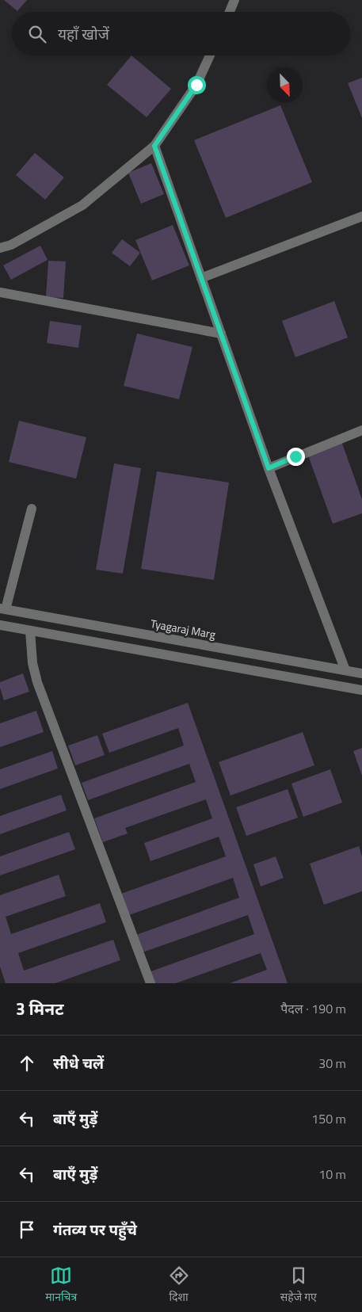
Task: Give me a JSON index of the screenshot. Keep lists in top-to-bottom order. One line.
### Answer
{"streets":{"street":["Tyagaraj Marg"]},"north":"bottom right","page":{"search":"यहाँ खोजें","heading":["3 मिनट","पैदल · 190 m"],"list":[["सीधे चलें","30 m"],["बाएँ मुड़ें","150 m"],["बाएँ मुड़ें","10 m"],"गंतव्य पर पहुँचे"],"nav":["मानचित्र","दिशा","सहेजे गए"]}}
